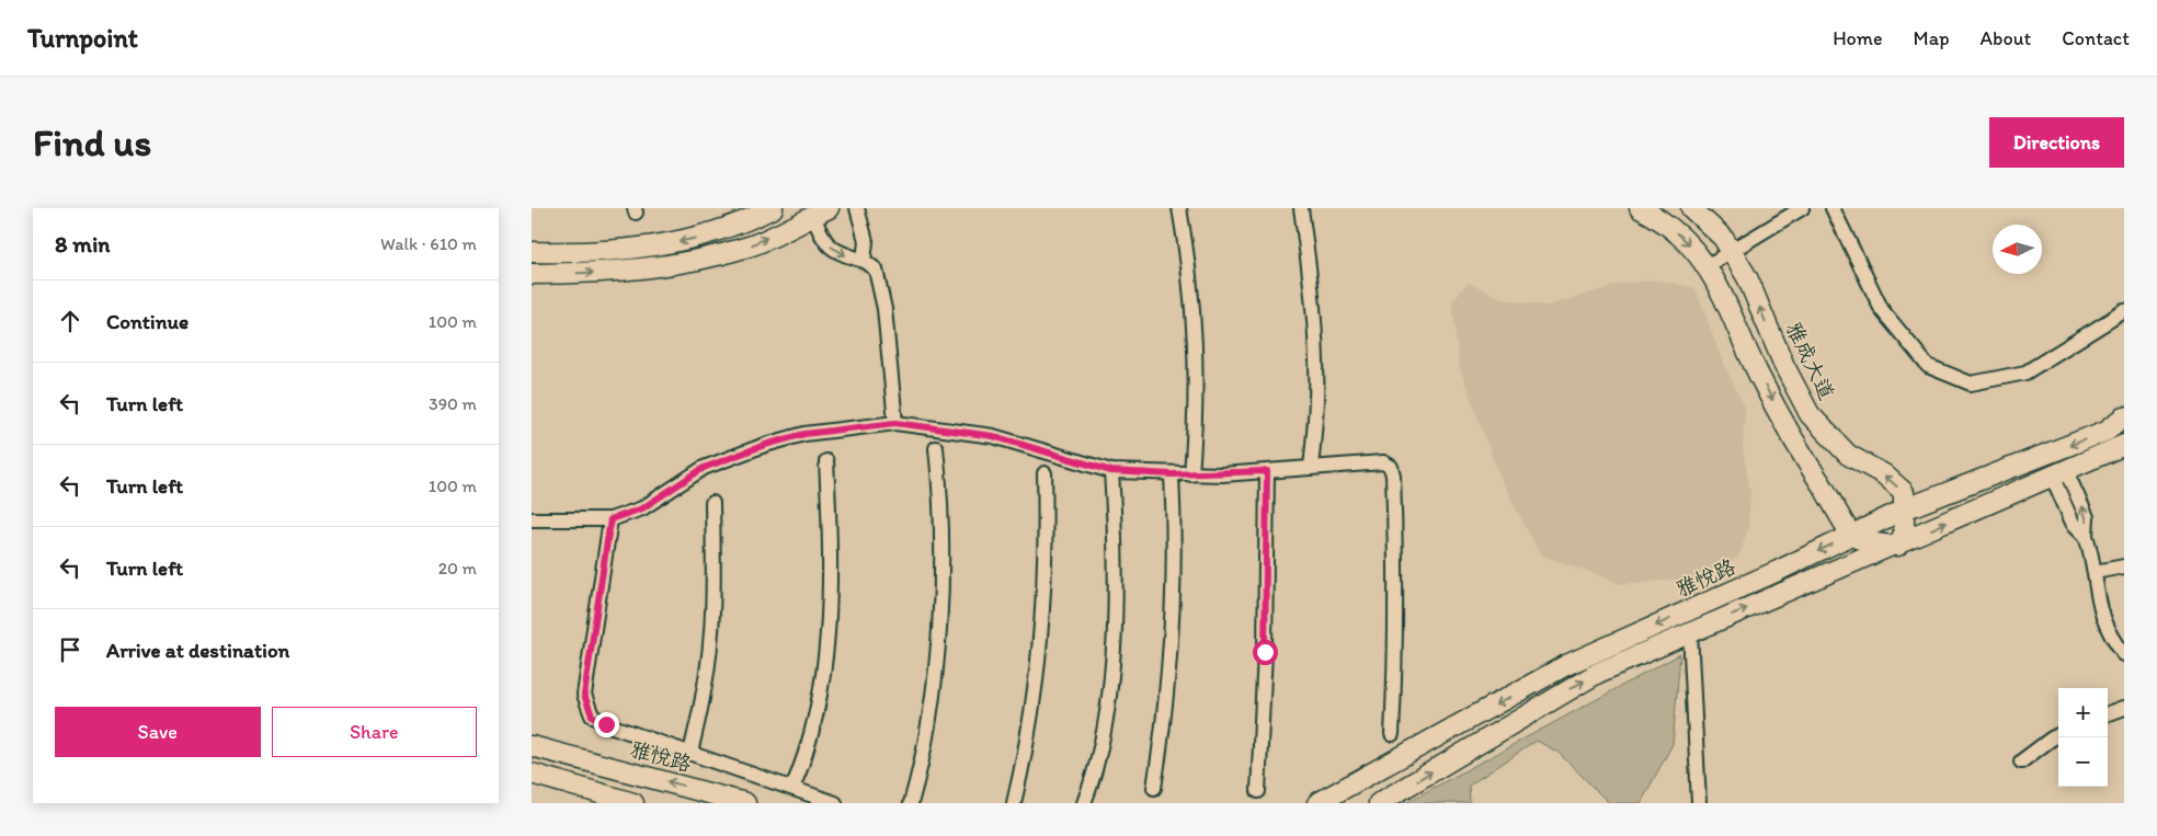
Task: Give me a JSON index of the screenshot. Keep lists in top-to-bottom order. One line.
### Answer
{"streets":{"street":["雅成大道","雅悦路"]},"crossings":[["雅成大道","雅悦路"]],"north":"left","page":{"header":"Turnpoint","nav":["Home","Map","About","Contact"],"buttons":["Directions",["Save","Share"]],"title":"Find us","heading":["8 min","Walk · 610 m"],"list":[["Continue","100 m"],["Turn left","390 m"],["Turn left","100 m"],["Turn left","20 m"],"Arrive at destination"],"map_buttons":["+","−"]}}
